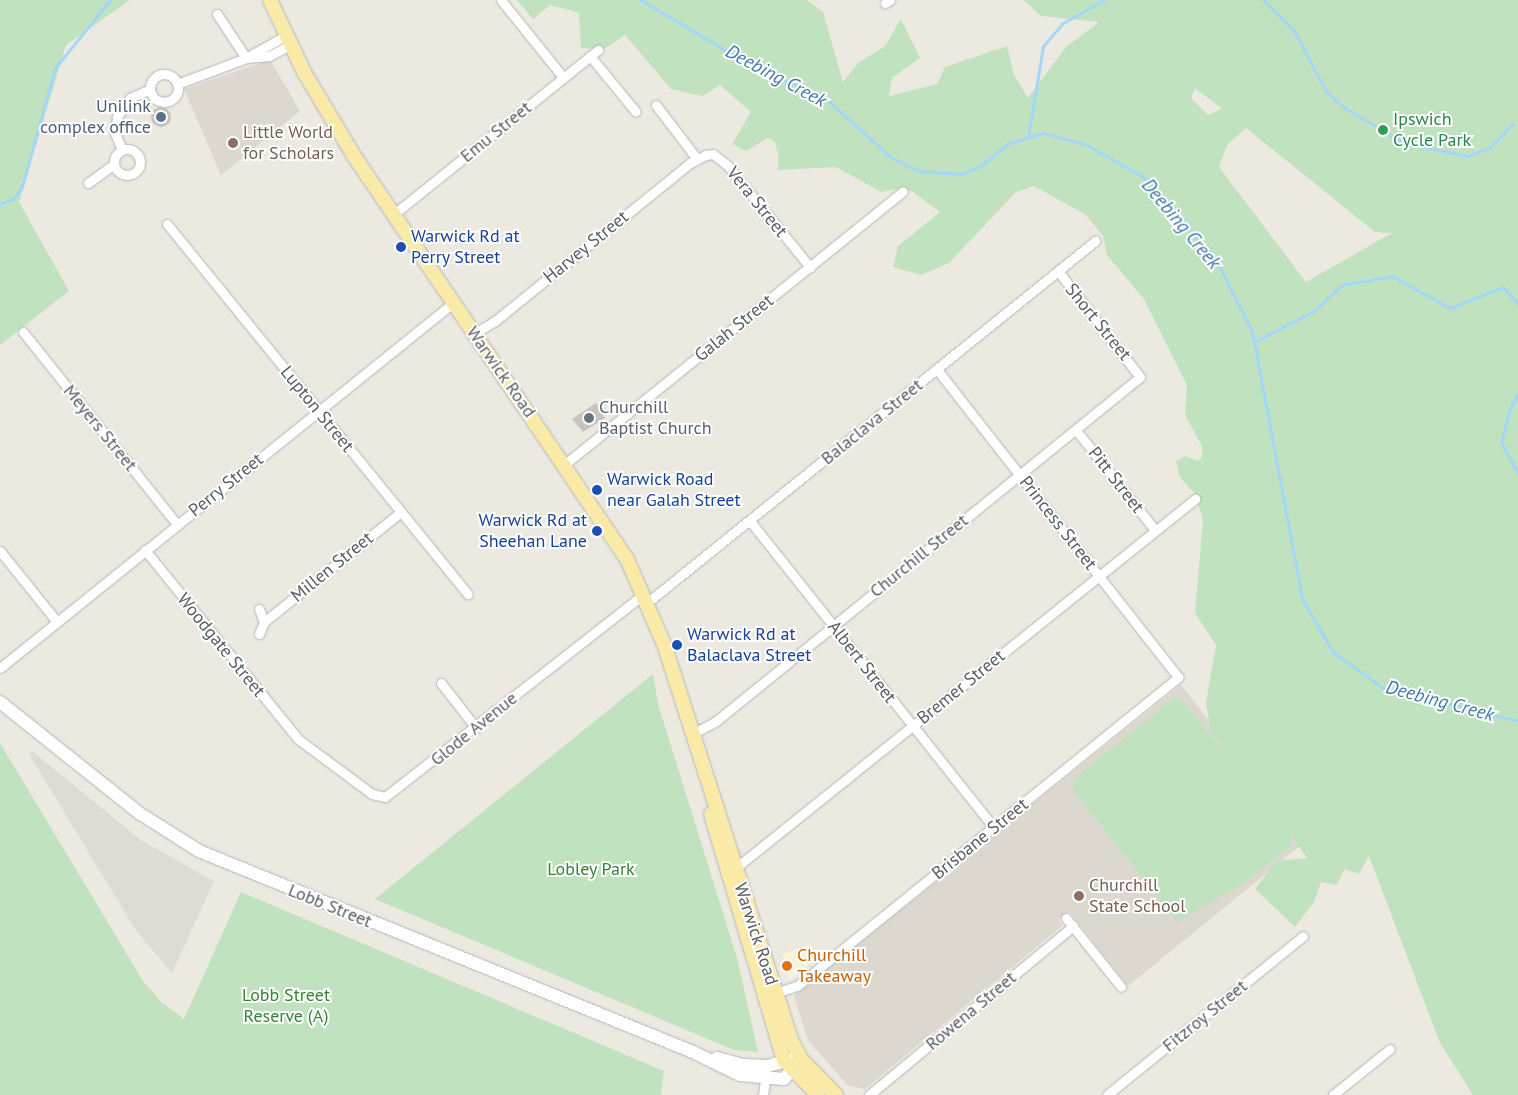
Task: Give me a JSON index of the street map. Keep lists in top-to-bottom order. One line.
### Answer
{"streets":{"main road":["Warwick Road","Lobb Street"],"street":["Emu Street","Vera Street","Harvey Street","Short Street","Galah Street","Lupton Street","Balaclava Street","Meyers Street","Pitt Street","Perry Street","Princess Street","Churchill Street","Millen Street","Woodgate Street","Albert Street","Bremer Street","Glode Avenue","Brisbane Street","Rowena Street","Fitzroy Street"]},"crossings":[["Emu Street","Warwick Road"],["Vera Street","Harvey Street"],["Vera Street","Galah Street"],["Harvey Street","Warwick Road"],["Short Street","Balaclava Street"],["Short Street","Churchill Street"],["Galah Street","Warwick Road"],["Warwick Road","Balaclava Street"],["Warwick Road","Perry Street"],["Warwick Road","Churchill Street"],["Warwick Road","Bremer Street"],["Warwick Road","Glode Avenue"],["Warwick Road","Brisbane Street"],["Warwick Road","Lobb Street"],["Lupton Street","Perry Street"],["Lupton Street","Millen Street"],["Balaclava Street","Princess Street"],["Balaclava Street","Albert Street"],["Balaclava Street","Glode Avenue"],["Meyers Street","Perry Street"],["Pitt Street","Churchill Street"],["Pitt Street","Bremer Street"],["Perry Street","Woodgate Street"],["Princess Street","Churchill Street"],["Princess Street","Bremer Street"],["Princess Street","Brisbane Street"],["Churchill Street","Albert Street"],["Woodgate Street","Glode Avenue"],["Albert Street","Bremer Street"],["Albert Street","Brisbane Street"]],"water":["Deebing Creek"],"parks":["Lobley Park","Lobb Street Reserve (A)"],"places":["Unilink complex office","Ipswich Cycle Park","Little World for Scholars","Warwick Rd at Perry Street","Churchill Baptist Church","Warwick Road near Galah Street","Warwick Rd at Sheehan Lane","Warwick Rd at Balaclava Street","Churchill State School","Churchill Takeaway"]}
